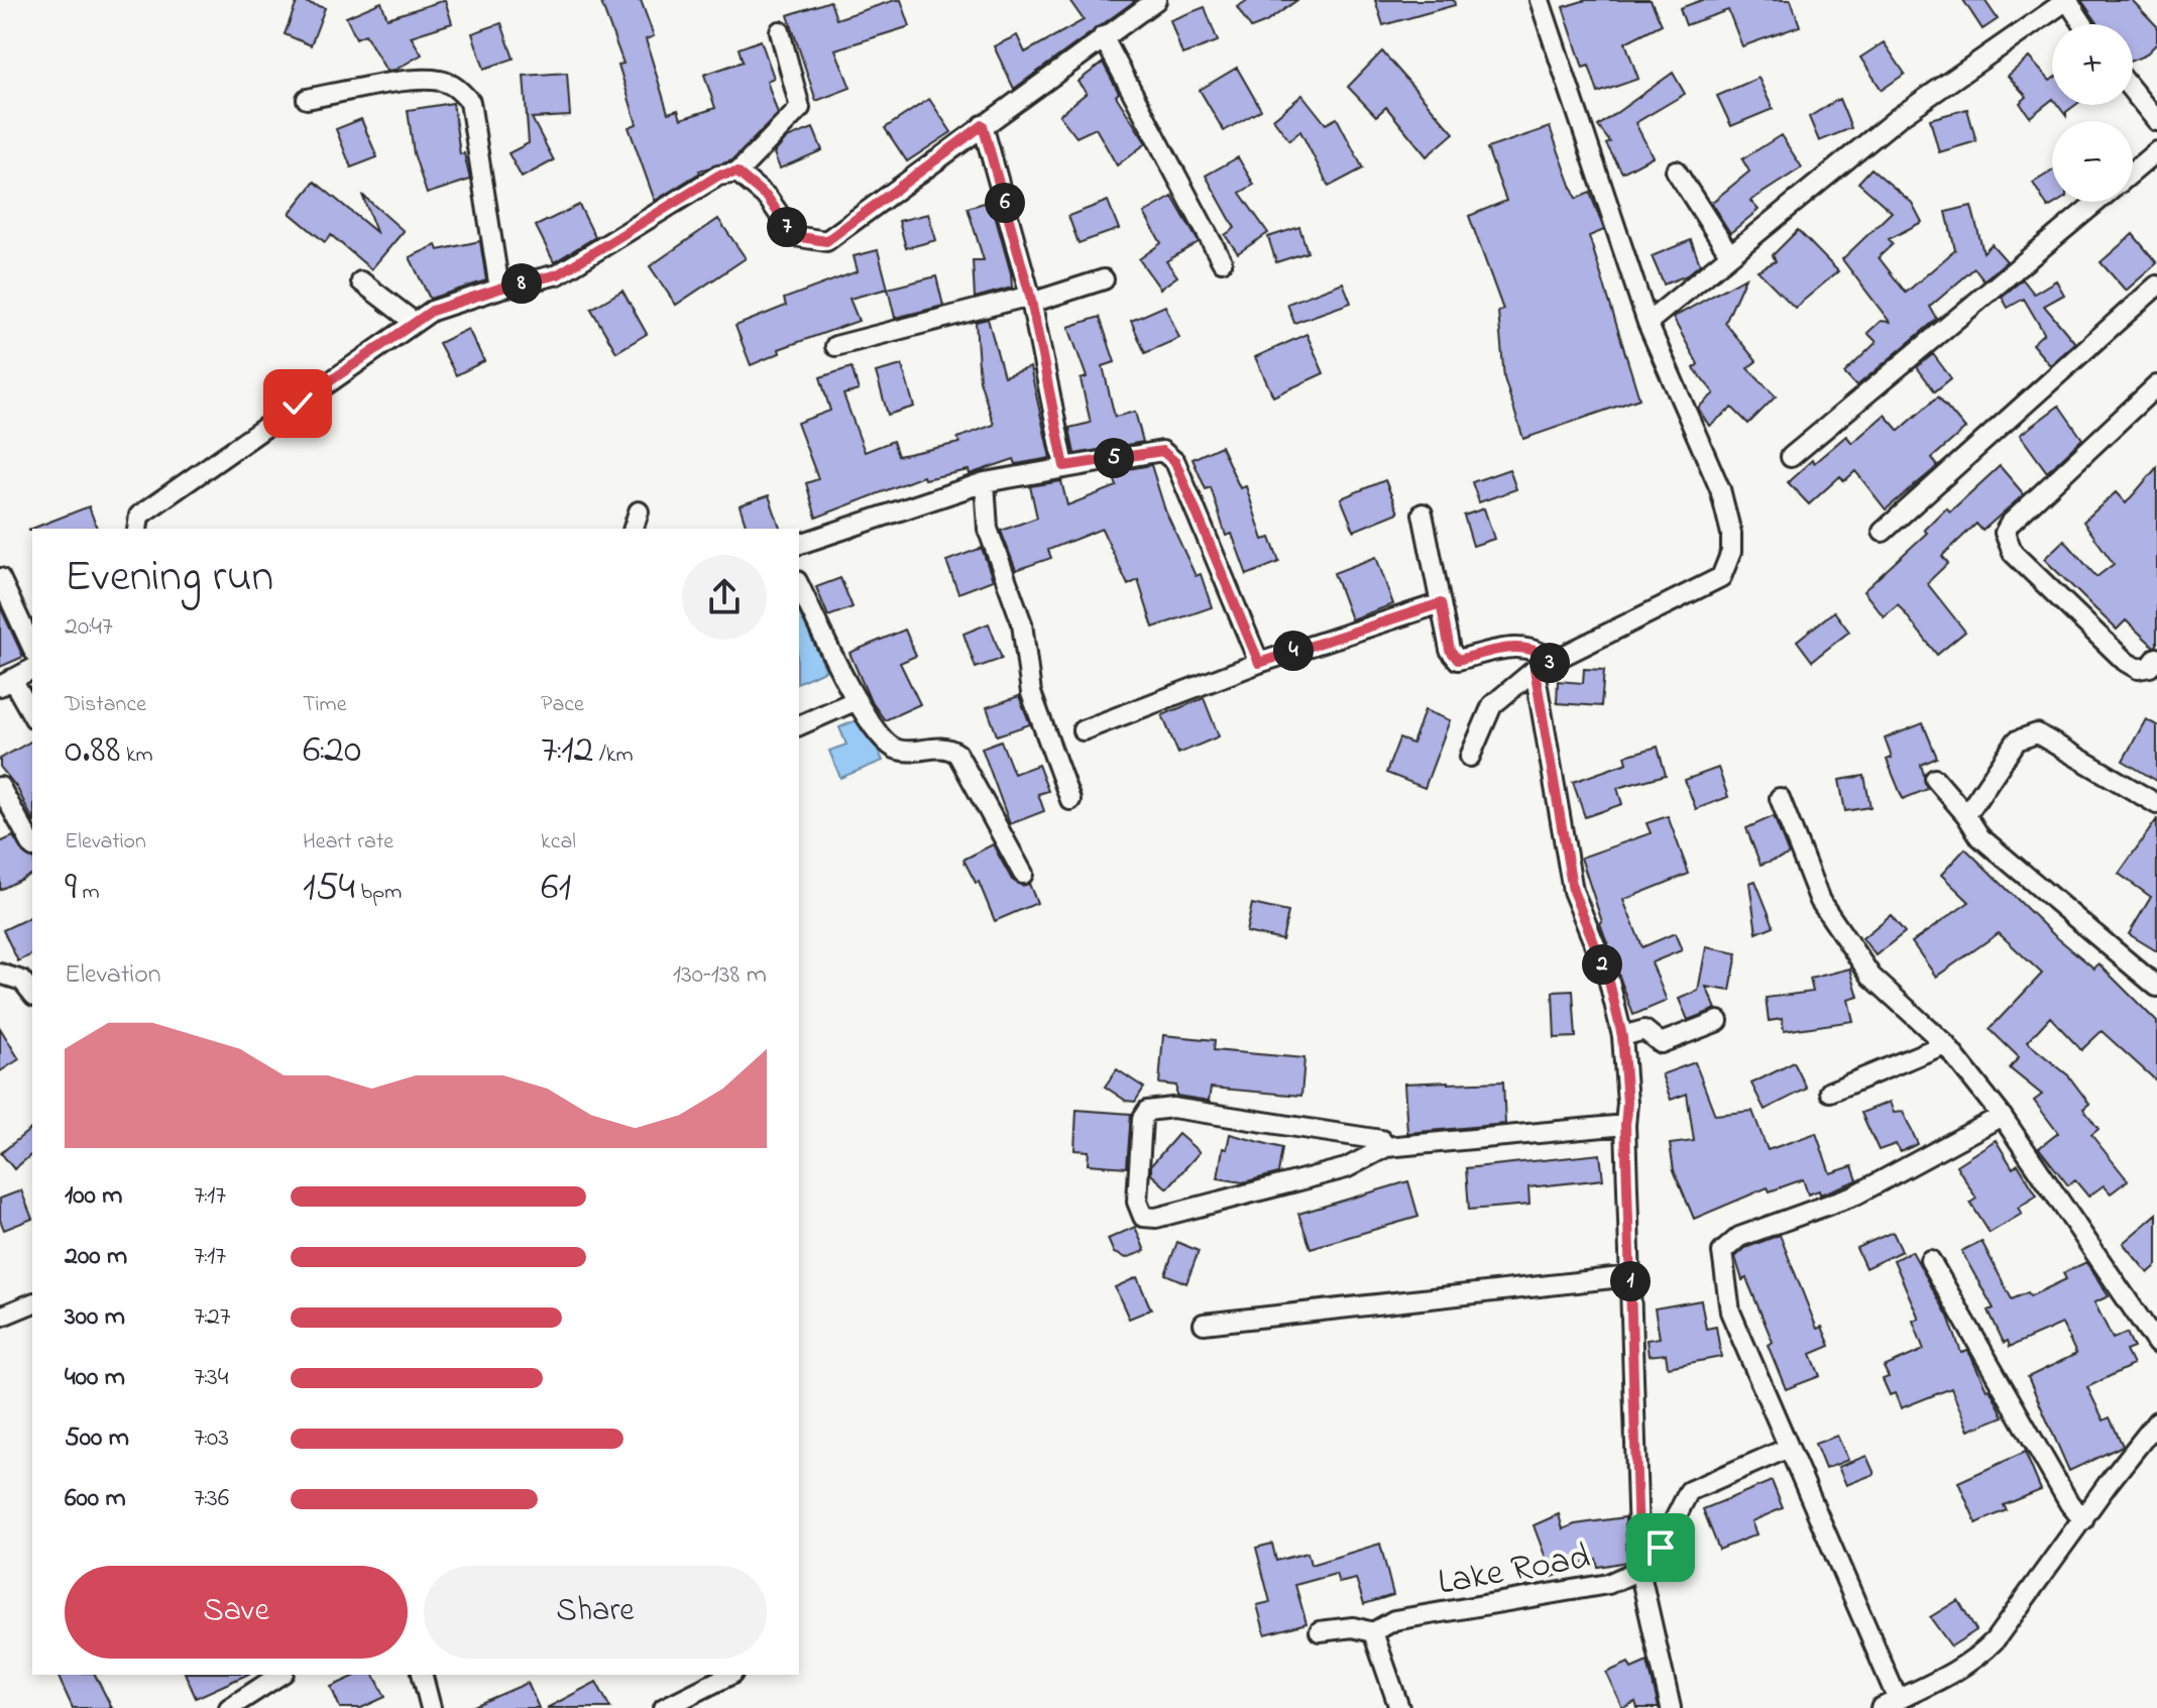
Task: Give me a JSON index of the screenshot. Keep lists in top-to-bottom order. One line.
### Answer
{"streets":{"street":["Lake Road"]},"page":{"map_buttons":["+","−"],"pins":["6","7","8","5","4","3","2","1"],"heading":["Evening run","20:47"],"stats":[["Distance","0.88 km"],["Time","6:20"],["Pace","7:12 /km"],["Elevation","9 m"],["Heart rate","154 bpm"],["kcal","61"]],"chart":["Elevation","130–138 m"],"list":[{"name":"100 m","note":"7:17"},{"name":"200 m","note":"7:17"},{"name":"300 m","note":"7:27"},{"name":"400 m","note":"7:34"},{"name":"500 m","note":"7:03"},{"name":"600 m","note":"7:36"}],"buttons":["Save","Share"]}}
